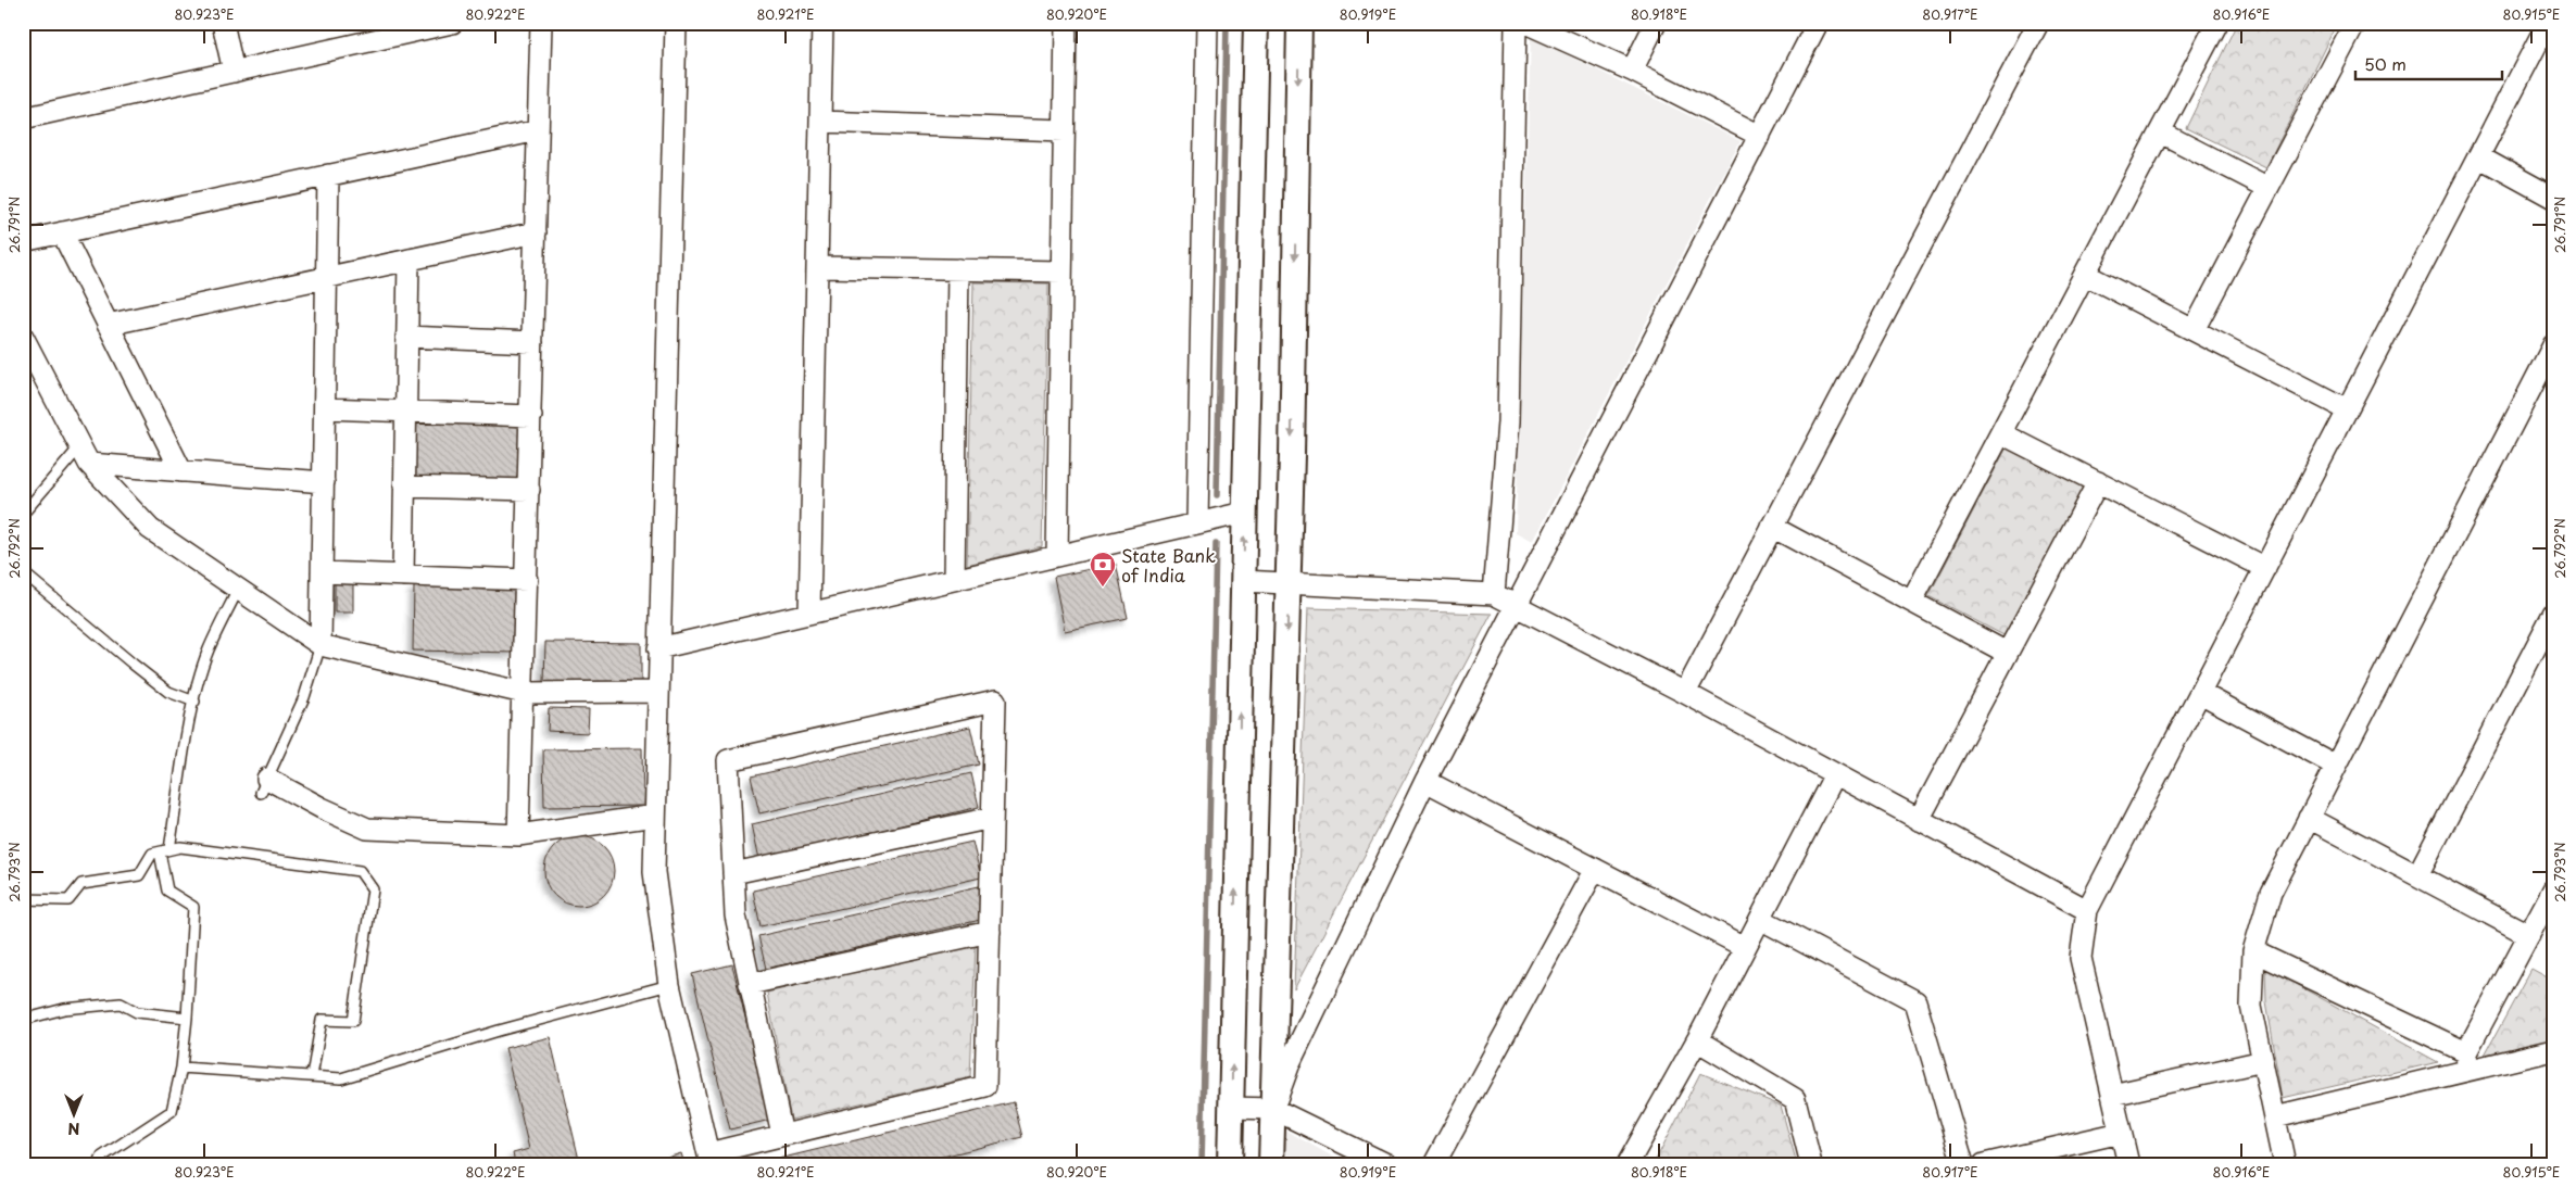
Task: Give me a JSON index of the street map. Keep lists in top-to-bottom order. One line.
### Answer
{"places":{"bank":["State Bank of India"]},"scale_bar":"50 m","north":"bottom","coordinates":["80.923°E","80.922°E","80.921°E","80.920°E","80.919°E","80.918°E","80.917°E","80.916°E","80.915°E","26.791°N","26.792°N","26.793°N"]}
